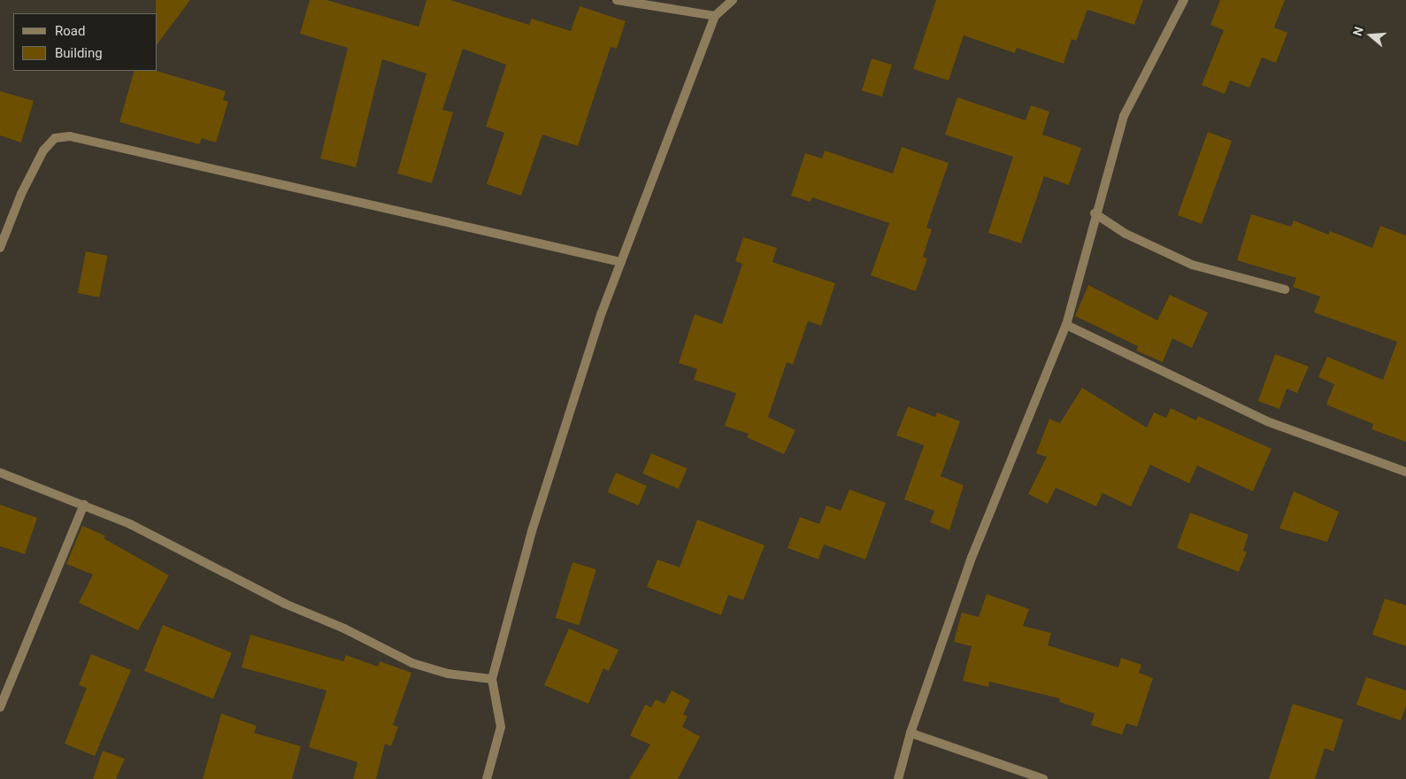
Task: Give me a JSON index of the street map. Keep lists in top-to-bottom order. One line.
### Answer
{"legend":["Road","Building"],"north":"left"}
